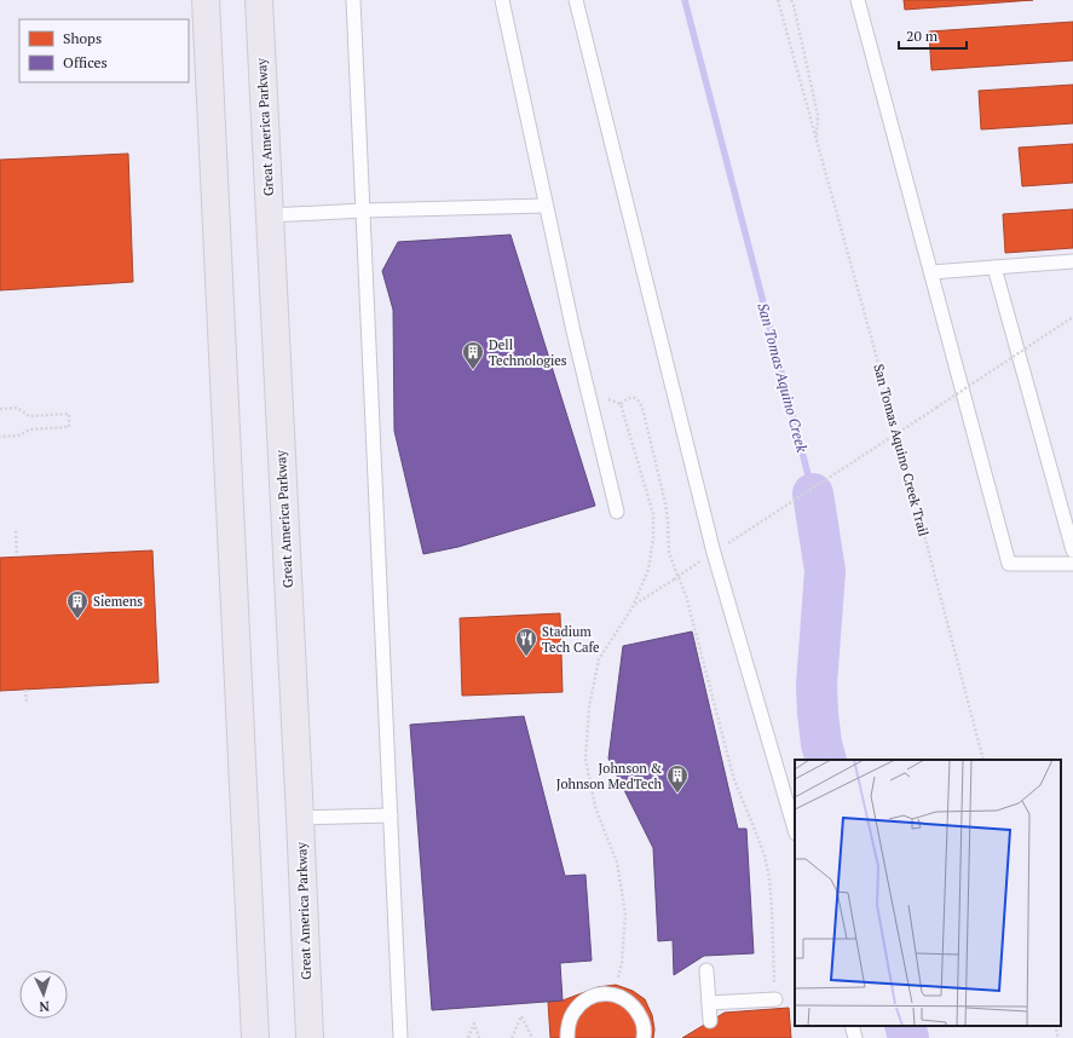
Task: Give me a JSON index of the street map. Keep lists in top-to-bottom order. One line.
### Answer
{"streets":{"main road":["Great America Parkway"],"path":["San Tomas Aquino Creek Trail"]},"water":["San Tomas Aquino Creek"],"places":{"building":["Dell Technologies","Siemens","Johnson & Johnson MedTech"],"restaurant":["Stadium Tech Cafe"]},"legend":["Shops","Offices"],"scale_bar":"20 m","north":"bottom"}
